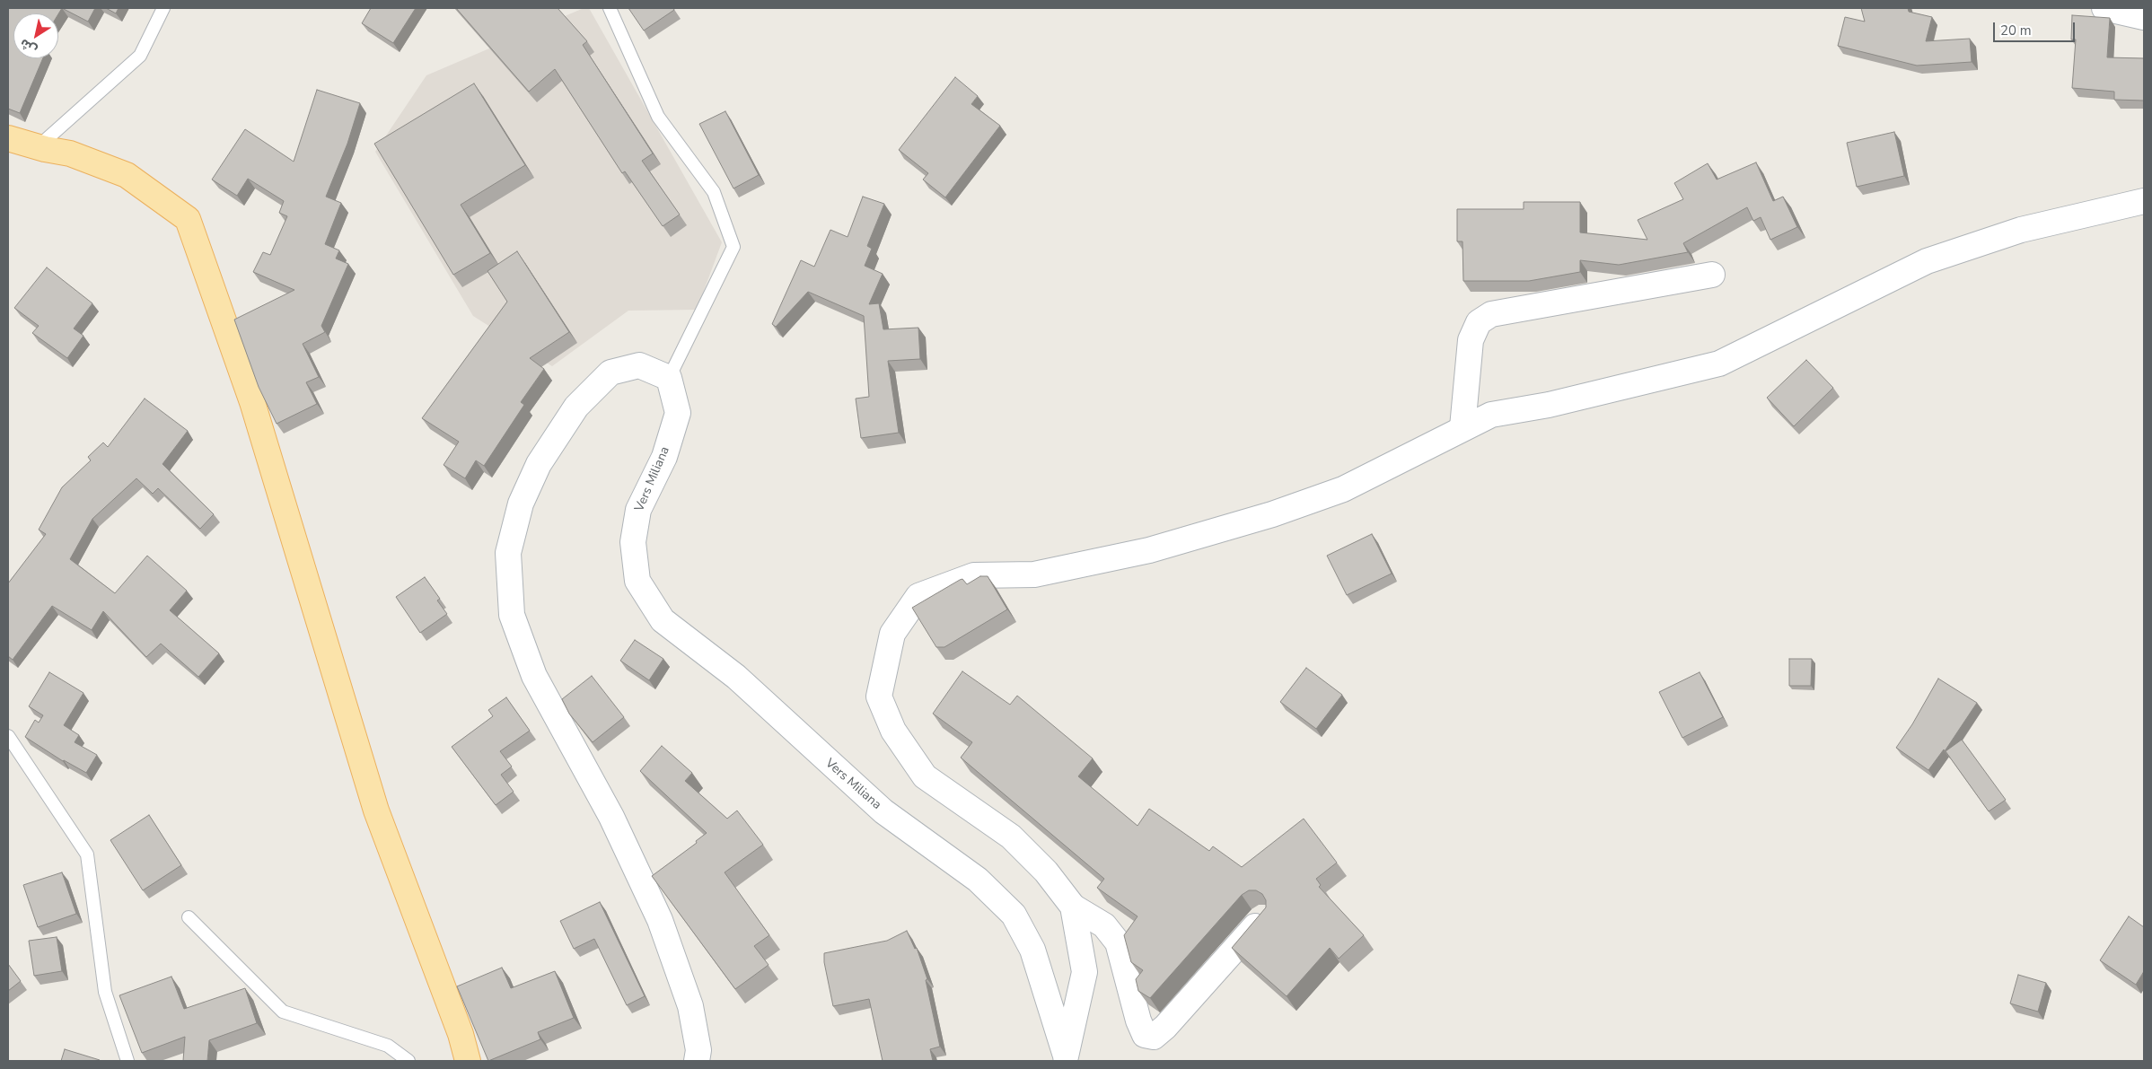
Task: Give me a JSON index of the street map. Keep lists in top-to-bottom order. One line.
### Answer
{"streets":{"street":["Vers Miliana"]},"scale_bar":"20 m","north":"bottom left"}
